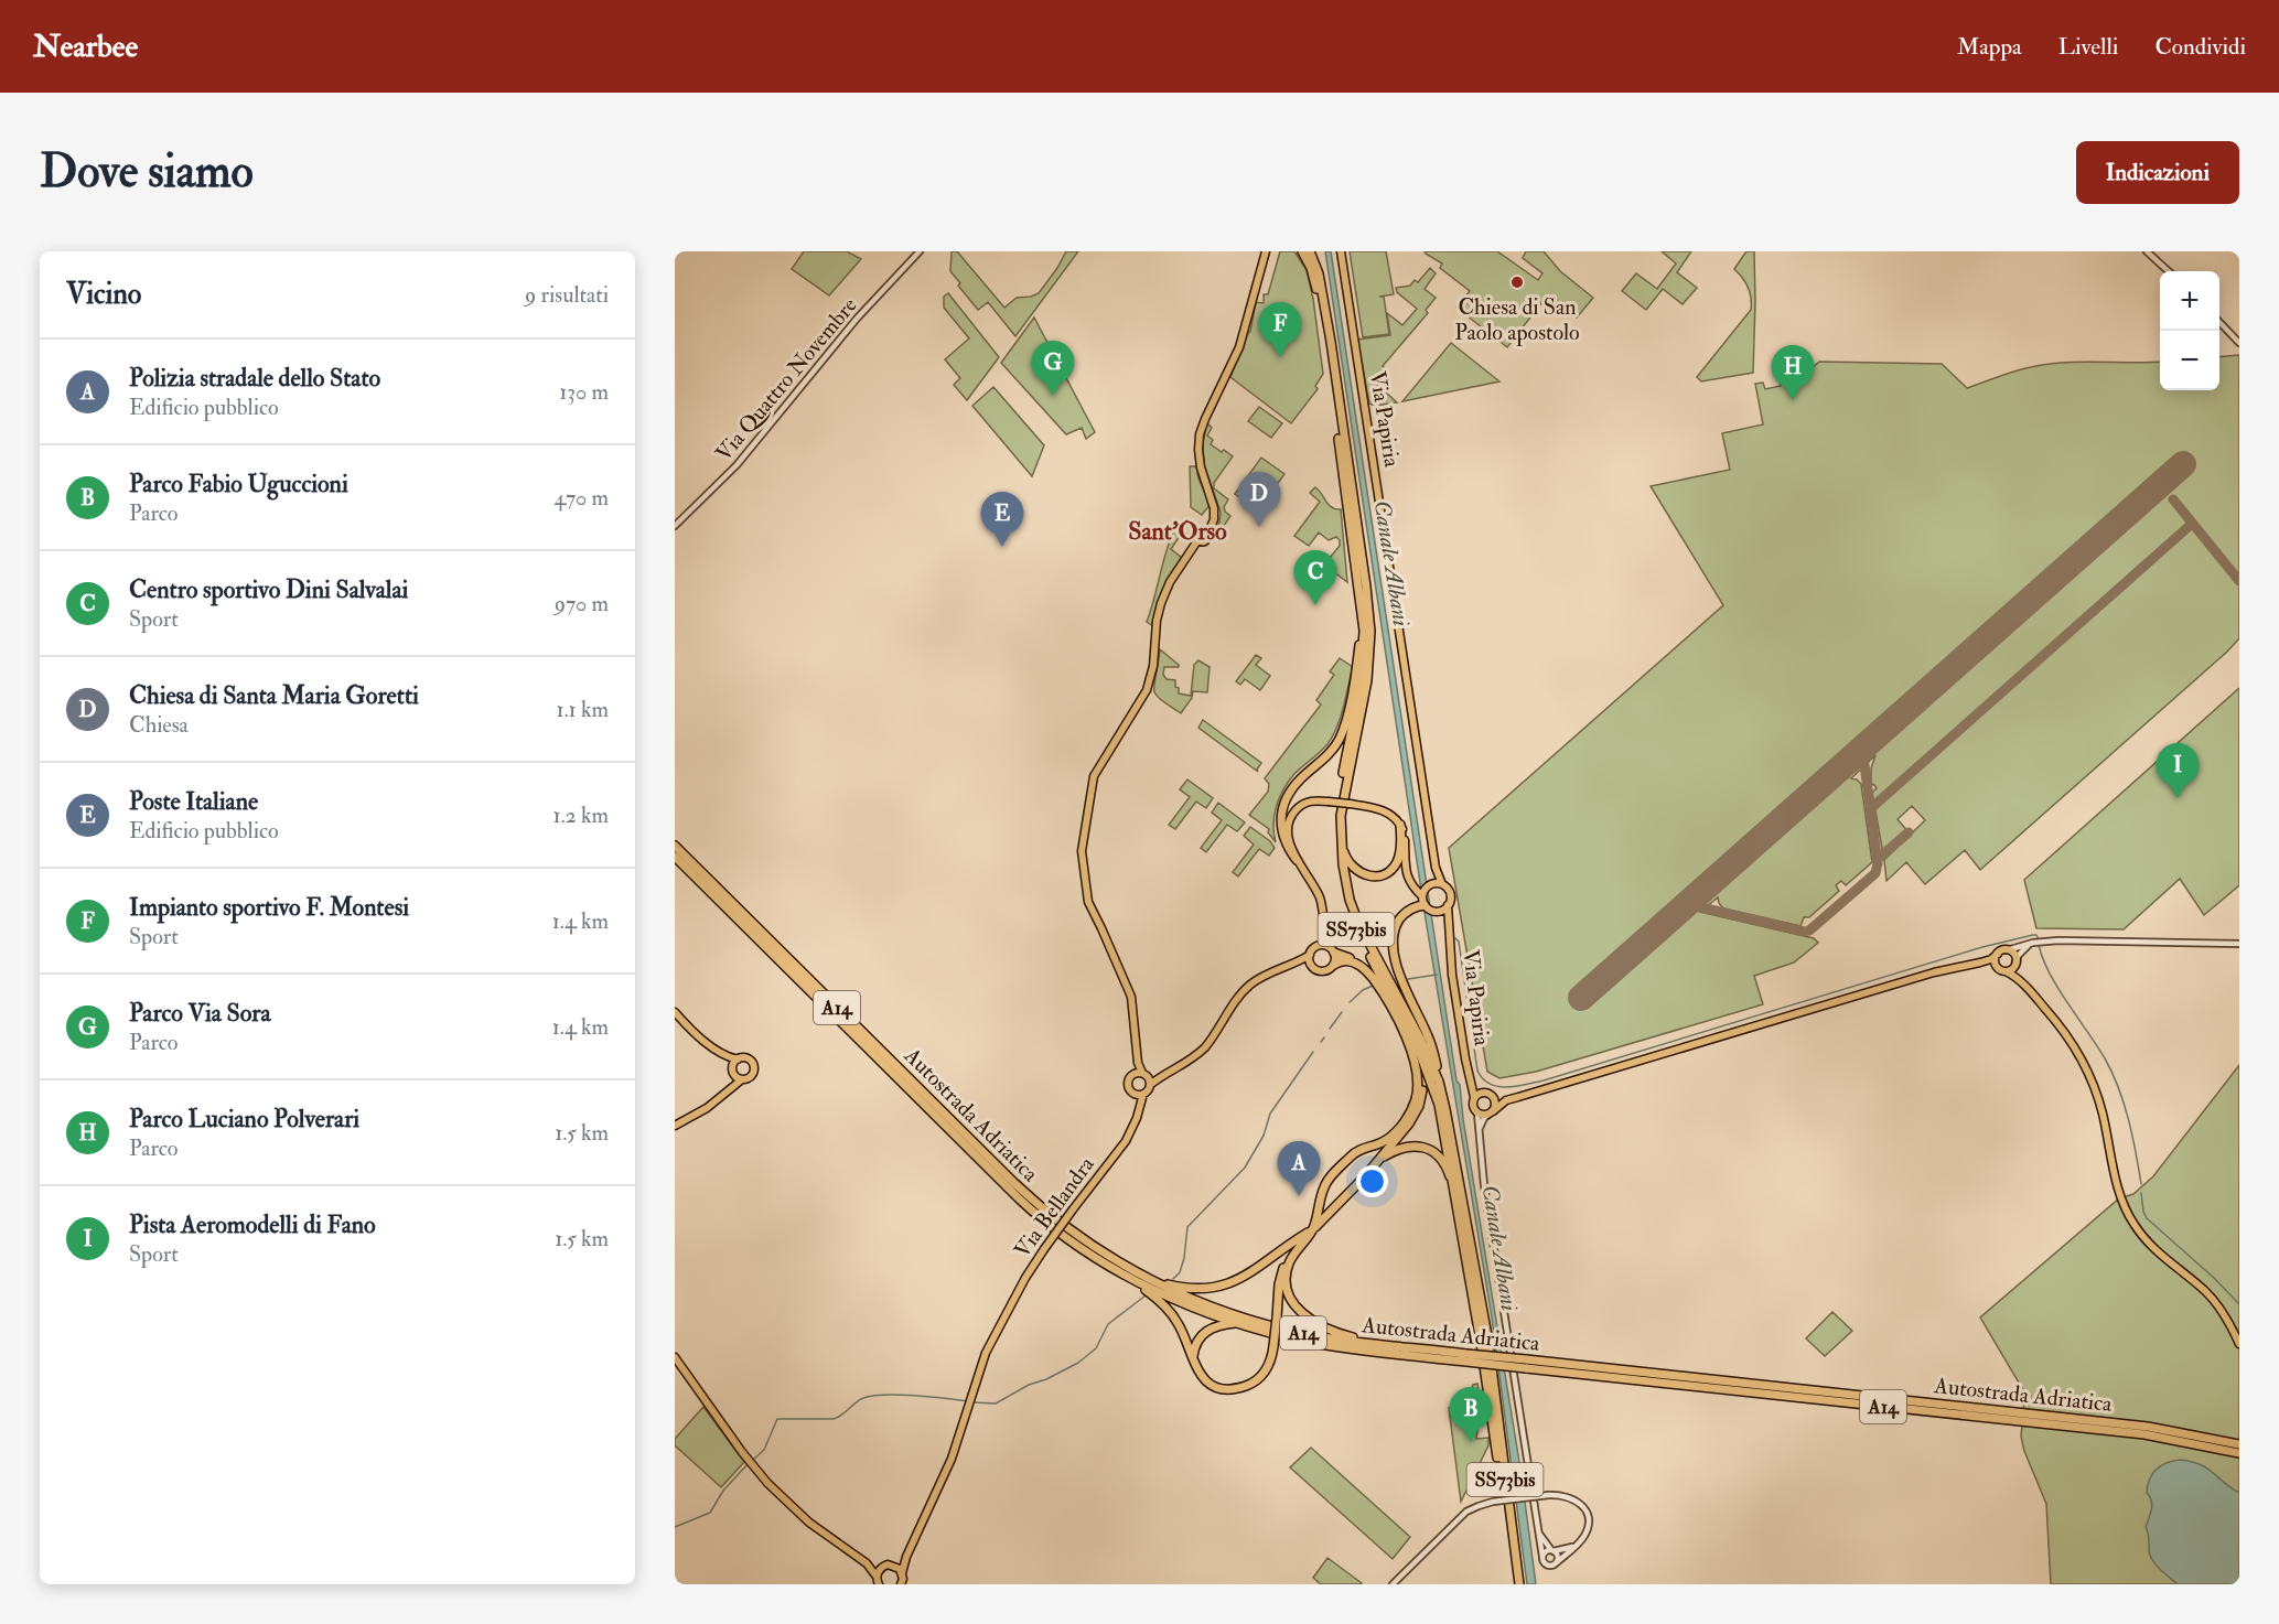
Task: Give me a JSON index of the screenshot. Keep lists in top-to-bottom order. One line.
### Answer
{"streets":{"highway":["SS73bis","A14","Autostrada Adriatica"],"main road":["Via Papiria","Via Bellandra"],"street":["Via Quattro Novembre"]},"crossings":[["A14","Autostrada Adriatica"],["A14","Via Bellandra"]],"districts":["Sant'Orso"],"water":["Canale Albani"],"places":["Chiesa di San Paolo apostolo"],"page":{"header":"Nearbee","nav":["Mappa","Livelli","Condividi"],"buttons":"Indicazioni","title":"Dove siamo","heading":["Vicino","9 risultati"],"map_buttons":["+","−"],"pins":["F","G","H","D","E","C","I","A","B"],"list":[{"mark":"A","name":"Polizia stradale dello Stato","note":"Edificio pubblico","value":"130 m"},{"mark":"B","name":"Parco Fabio Uguccioni","note":"Parco","value":"470 m"},{"mark":"C","name":"Centro sportivo Dini Salvalai","note":"Sport","value":"970 m"},{"mark":"D","name":"Chiesa di Santa Maria Goretti","note":"Chiesa","value":"1.1 km"},{"mark":"E","name":"Poste Italiane","note":"Edificio pubblico","value":"1.2 km"},{"mark":"F","name":"Impianto sportivo F. Montesi","note":"Sport","value":"1.4 km"},{"mark":"G","name":"Parco Via Sora","note":"Parco","value":"1.4 km"},{"mark":"H","name":"Parco Luciano Polverari","note":"Parco","value":"1.5 km"},{"mark":"I","name":"Pista Aeromodelli di Fano","note":"Sport","value":"1.5 km"}]}}
